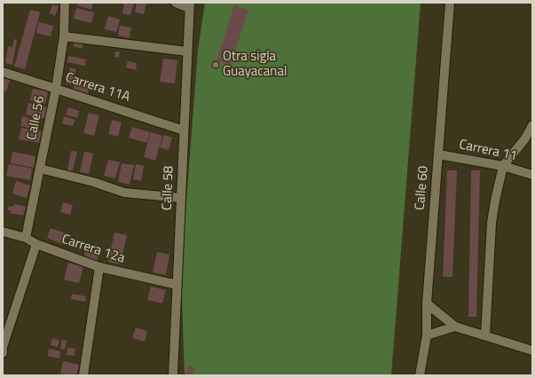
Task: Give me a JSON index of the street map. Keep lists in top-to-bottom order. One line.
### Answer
{"streets":{"street":["Carrera 11A","Calle 56","Carrera 11","Calle 58","Calle 60","Carrera 12a"]},"crossings":[["Carrera 11A","Calle 56"],["Carrera 11A","Calle 58"],["Calle 56","Carrera 12a"],["Carrera 11","Calle 60"],["Calle 58","Carrera 12a"]],"places":["Otra sigla Guayacanal"]}
